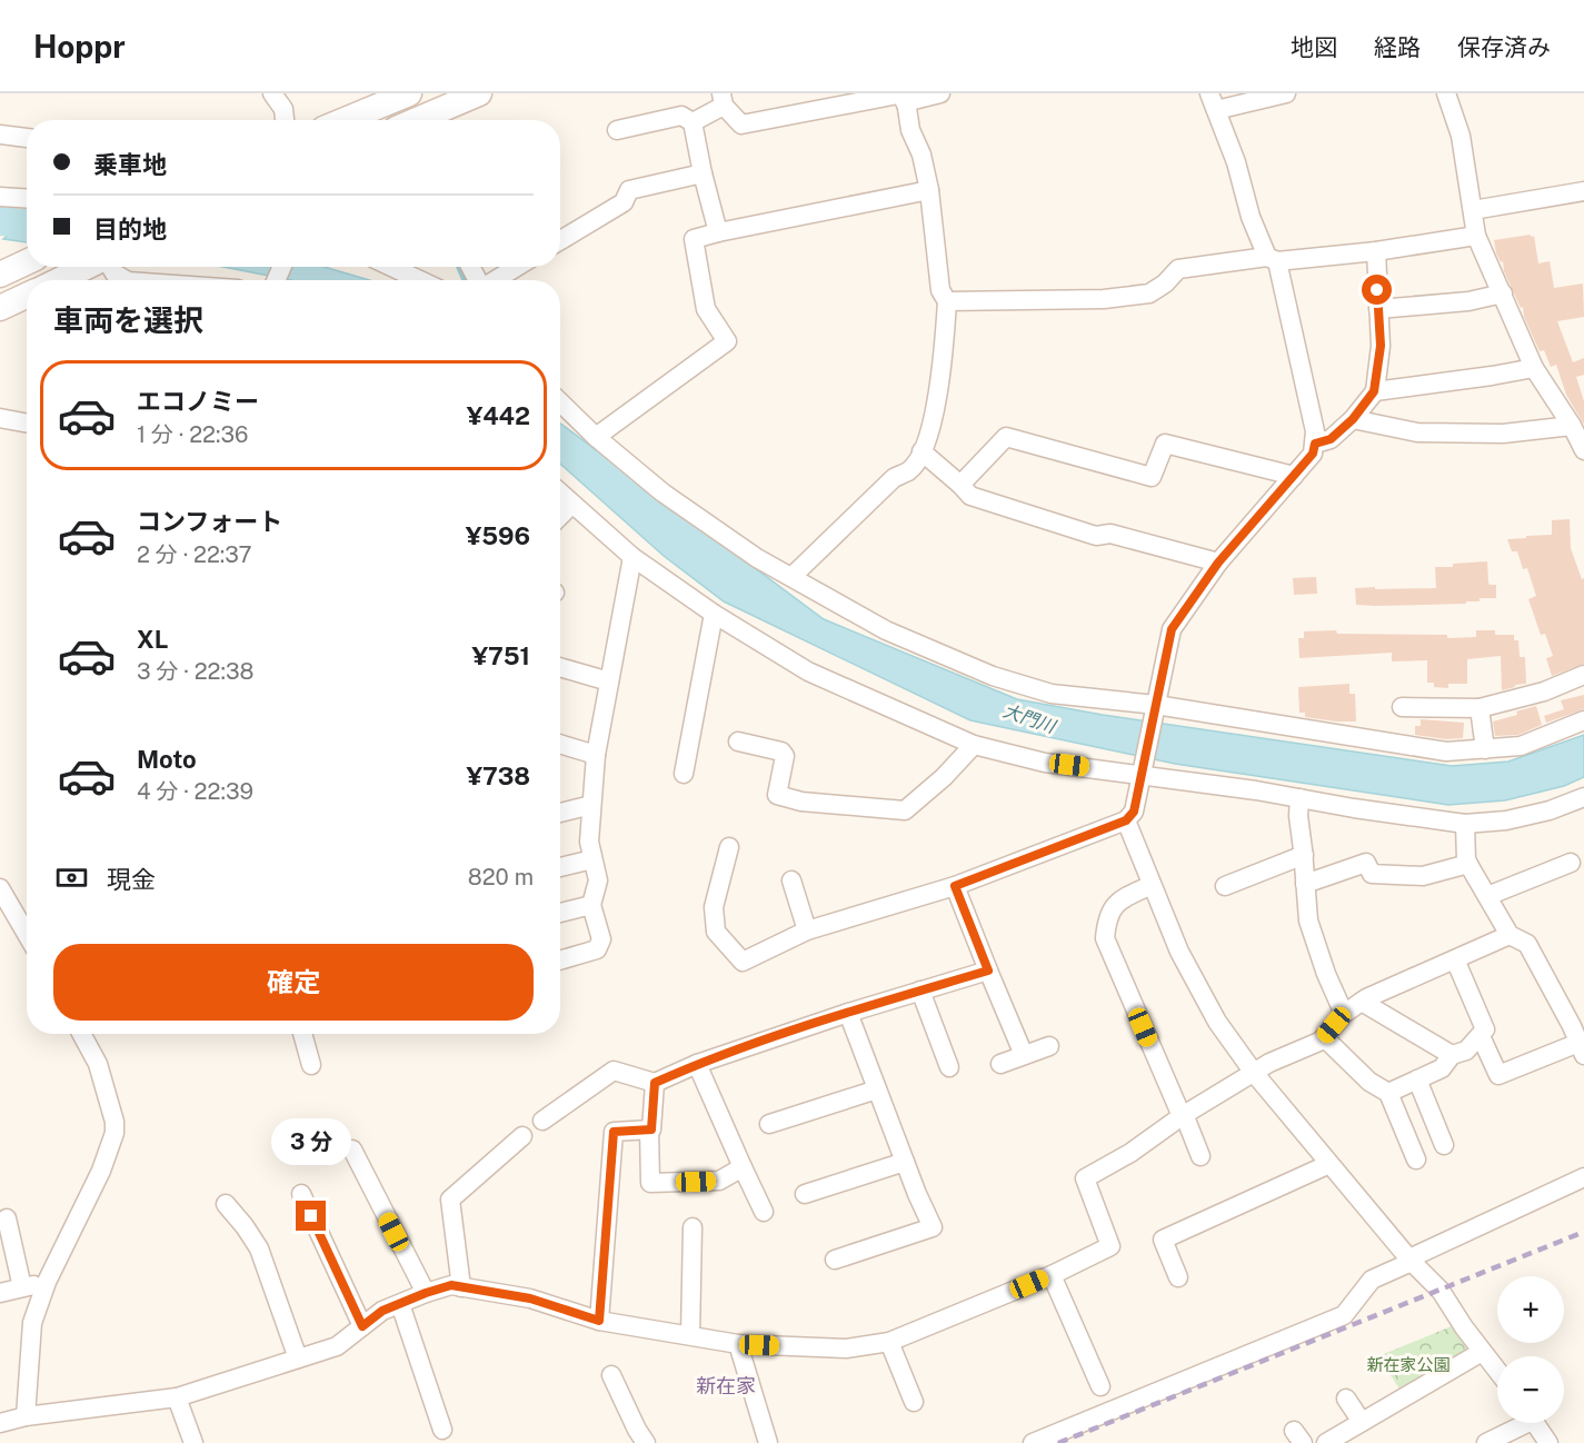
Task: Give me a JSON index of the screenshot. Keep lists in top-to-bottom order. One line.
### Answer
{"districts":["新在家"],"water":["大門川"],"parks":["新在家公園"],"page":{"header":"Hoppr","nav":["地図","経路","保存済み"],"banner":["乗車地","目的地"],"heading":"車両を選択","list":[{"name":"エコノミー","note":"1 分 · 22:36","value":"¥442"},{"name":"コンフォート","note":"2 分 · 22:37","value":"¥596"},{"name":"XL","note":"3 分 · 22:38","value":"¥751"},{"name":"Moto","note":"4 分 · 22:39","value":"¥738"}],"pay":["現金","820 m"],"buttons":"確定","bubble":"3 分","map_buttons":["+","−"]}}
